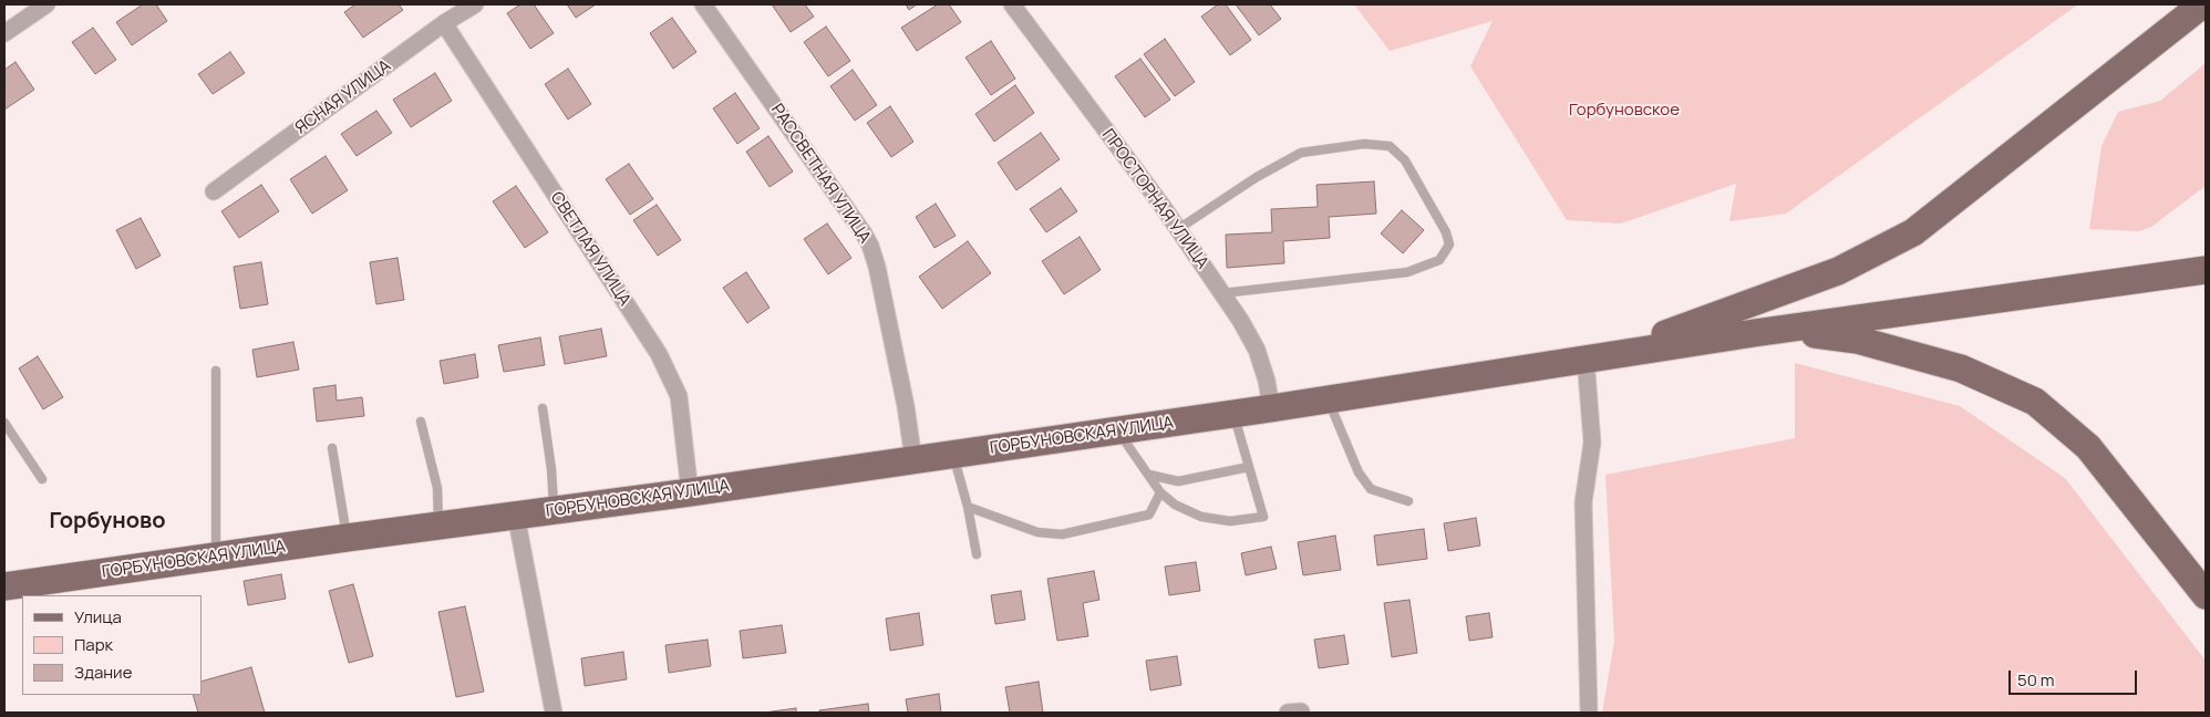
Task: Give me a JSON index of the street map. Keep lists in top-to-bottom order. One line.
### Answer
{"streets":{"main road":["ГОРБУНОВСКАЯ УЛИЦА"],"street":["ЯСНАЯ УЛИЦА","РАССВЕТНАЯ УЛИЦА","ПРОСТОРНАЯ УЛИЦА","СВЕТЛАЯ УЛИЦА"]},"crossings":[["ЯСНАЯ УЛИЦА","СВЕТЛАЯ УЛИЦА"],["РАССВЕТНАЯ УЛИЦА","ГОРБУНОВСКАЯ УЛИЦА"],["ПРОСТОРНАЯ УЛИЦА","ГОРБУНОВСКАЯ УЛИЦА"],["СВЕТЛАЯ УЛИЦА","ГОРБУНОВСКАЯ УЛИЦА"]],"districts":["Горбуново"],"parks":["Горбуновское"],"legend":["Улица","Парк","Здание"],"scale_bar":"50 m"}
